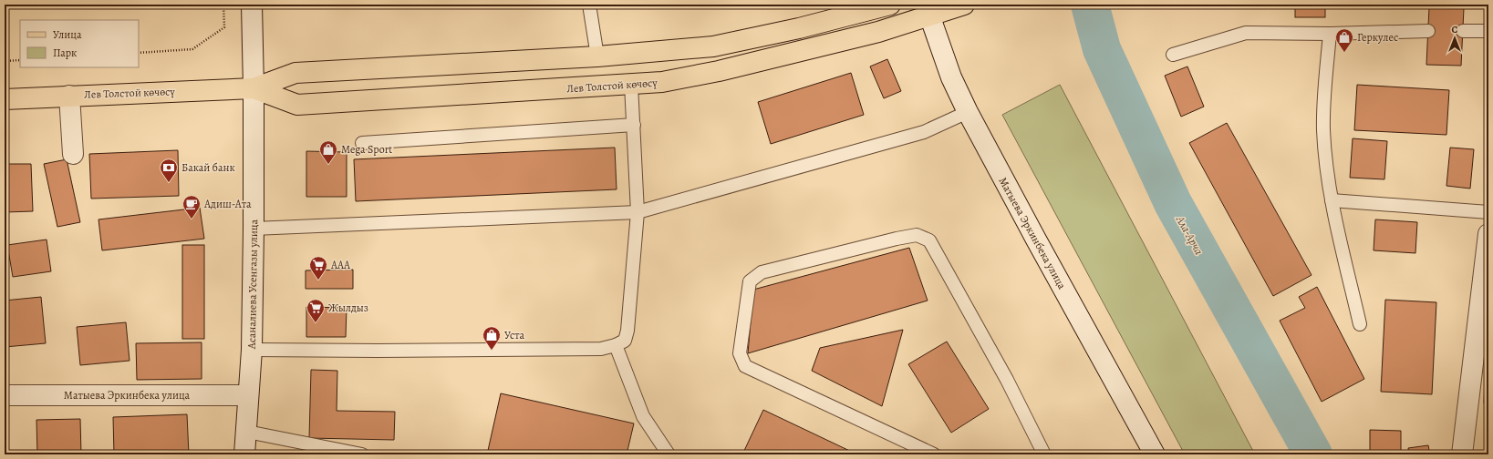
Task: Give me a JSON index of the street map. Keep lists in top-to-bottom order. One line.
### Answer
{"streets":{"main road":["Лев Толстой көчөсү","Матыева Эркинбека улица","Асаналиева Усенгазы улица"]},"crossings":[["Лев Толстой көчөсү","Матыева Эркинбека улица"],["Лев Толстой көчөсү","Асаналиева Усенгазы улица"],["Матыева Эркинбека улица","Асаналиева Усенгазы улица"]],"water":["Ала-Арча"],"places":{"shop":["Геркулес","Mega Sport","Уста"],"bank":["Бакай банк"],"cafe":["Адиш-Ата"],"supermarket":["AAA","Жылдыз"]},"legend":["Улица","Парк"],"north":"top"}
